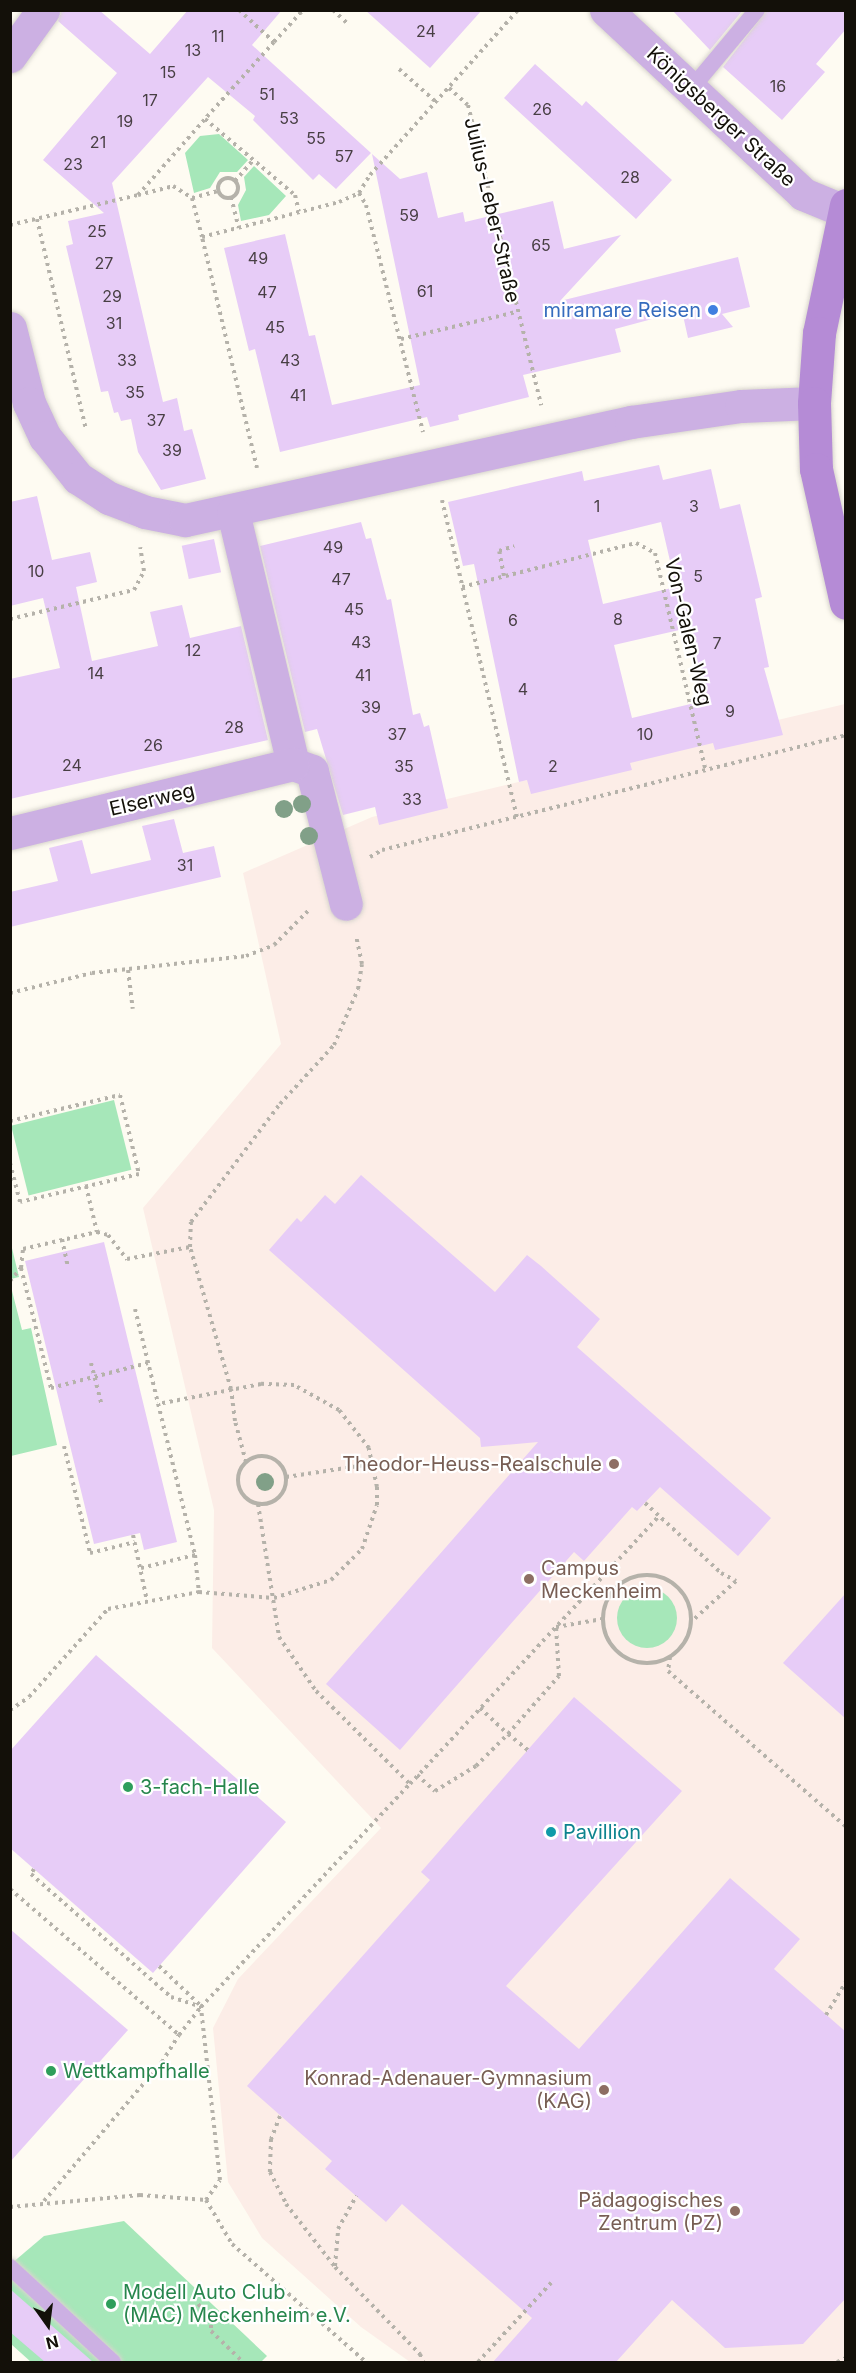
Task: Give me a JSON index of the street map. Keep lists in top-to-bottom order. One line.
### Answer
{"streets":{"street":["Königsberger Straße","Elserweg"],"path":["Julius-Leber-Straße","Von-Galen-Weg"]},"places":["miramare Reisen","Theodor-Heuss-Realschule","Campus Meckenheim","3-fach-Halle","Pavillion","Wettkampfhalle","Konrad-Adenauer-Gymnasium (KAG)","Pädagogisches Zentrum (PZ)","Modell Auto Club (MAC) Meckenheim e.V."],"house_numbers":["24","11","13","15","16","51","17","26","53","19","55","21","57","23","28","59","25","65","49","27","61","47","29","31","45","33","43","35","41","37","39","1","3","49","10","5","47","45","8","6","43","7","12","14","41","4","39","9","28","37","10","26","24","35","2","33","31"],"north":"bottom"}
